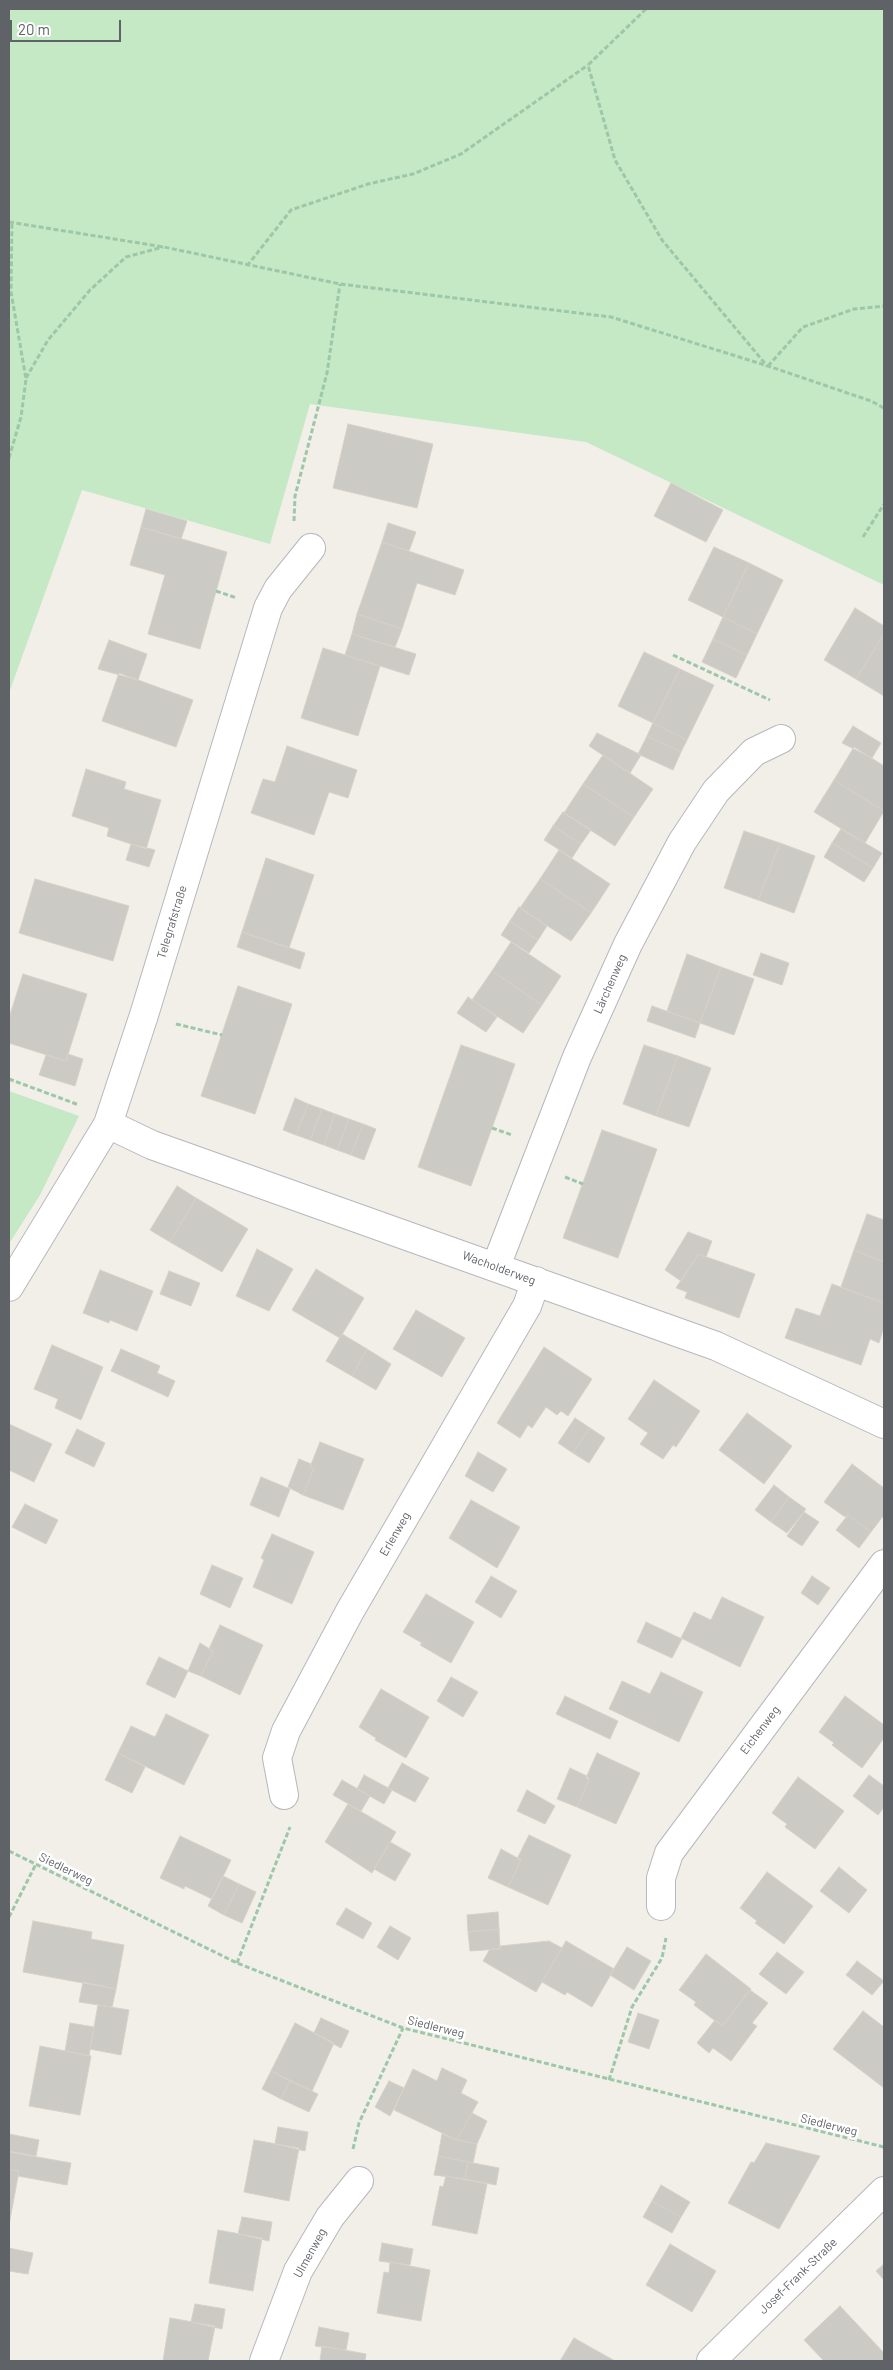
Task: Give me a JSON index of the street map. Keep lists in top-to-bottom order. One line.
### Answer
{"streets":{"street":["Telegrafstraße","Lärchenweg","Wacholderweg","Erlenweg","Eichenweg","Ulmenweg","Josef-Frank-Straße"],"path":["Siedlerweg"]},"crossings":[["Telegrafstraße","Wacholderweg"],["Lärchenweg","Wacholderweg"],["Wacholderweg","Erlenweg"]],"scale_bar":"20 m"}
